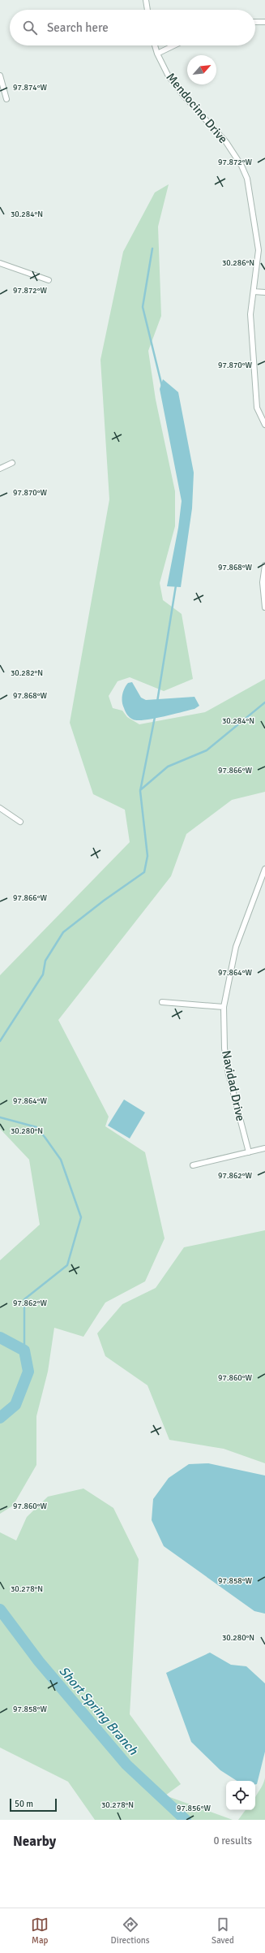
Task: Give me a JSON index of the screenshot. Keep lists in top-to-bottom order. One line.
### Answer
{"streets":{"street":["Mendocino Drive","Navidad Drive"]},"water":["Short Spring Branch"],"scale_bar":"50 m","north":"top right","page":{"search":"Search here","scale":"50 m","heading":["Nearby","0 results"],"nav":["Map","Directions","Saved"]},"coordinates":["97.874°W","97.872°W","30.284°N","30.286°N","97.870°W","97.868°W","30.282°N","97.866°W","97.864°W","30.280°N","97.862°W","97.860°W","97.858°W","30.278°N","97.856°W"]}
